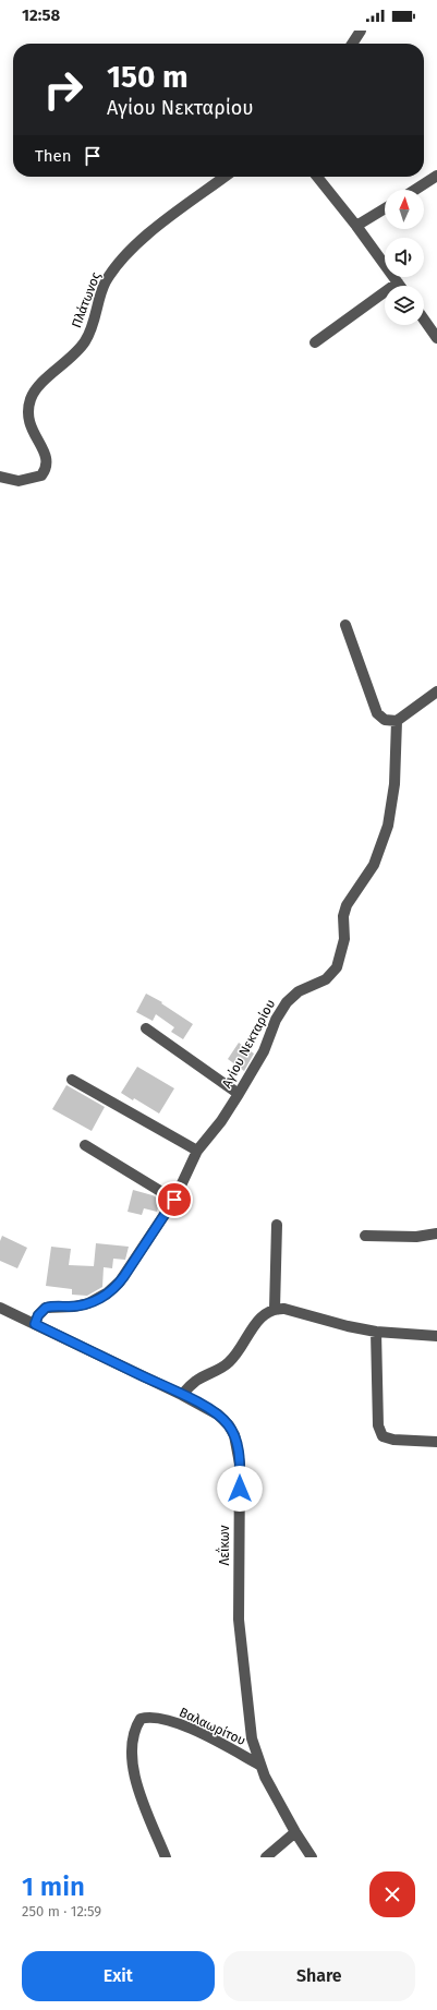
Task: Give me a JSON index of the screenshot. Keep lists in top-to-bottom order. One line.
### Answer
{"streets":{"street":["Πλάτωνος","Αγίου Νεκταρίου","Λεΐκων","Βαλαωρίτου"]},"crossings":[["Αγίου Νεκταρίου","Λεΐκων"],["Λεΐκων","Βαλαωρίτου"]],"north":"top","page":{"status":"12:58","turn":["150 m","Αγίου Νεκταρίου"],"then":"Then","heading":["1 min","250 m · 12:59"],"buttons":["Exit","Share"]}}
